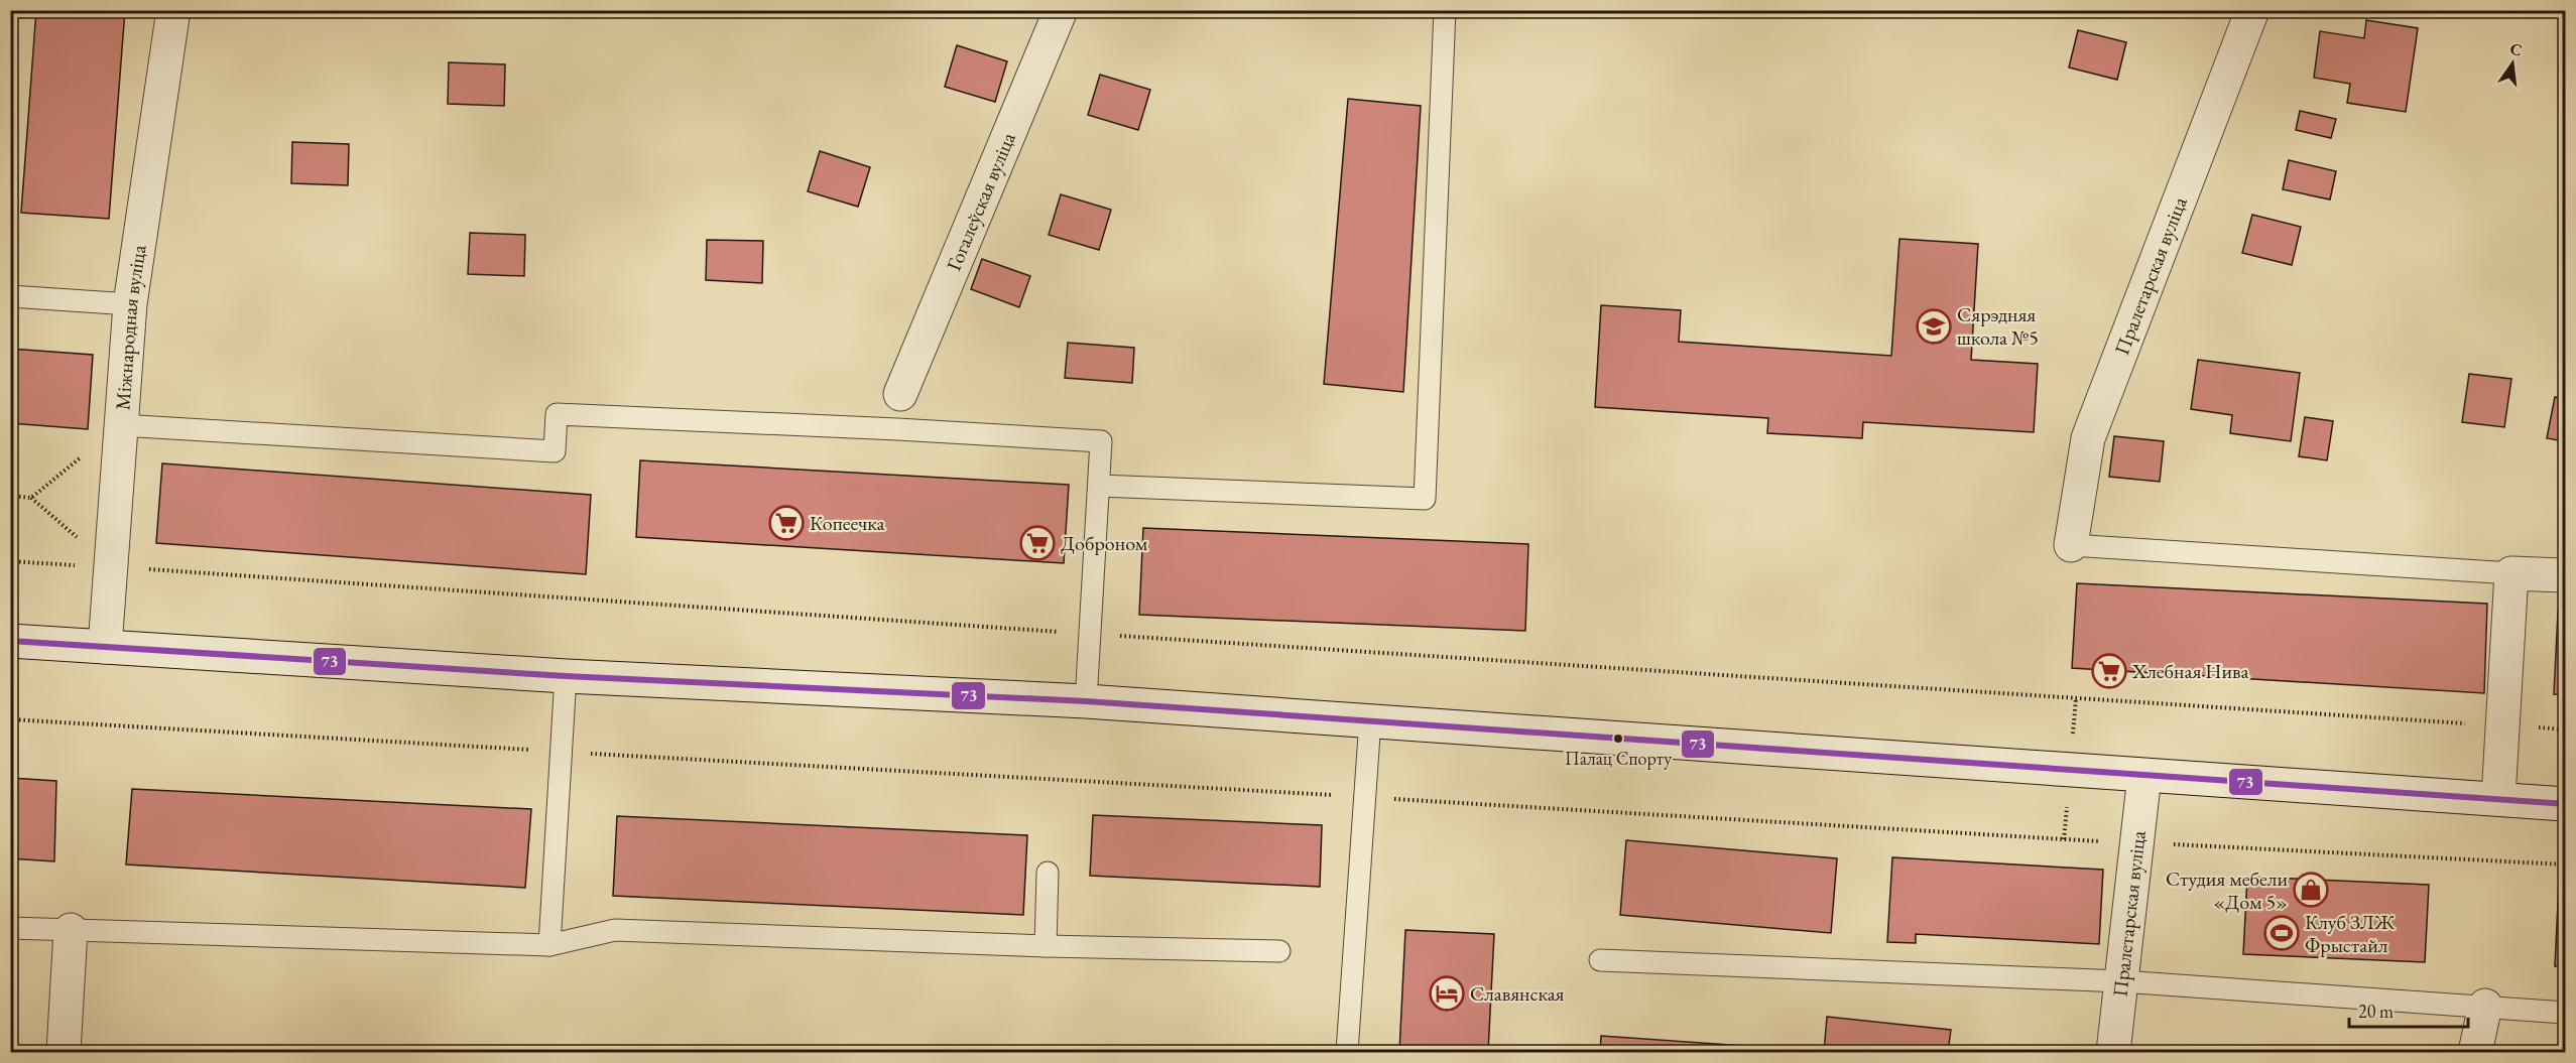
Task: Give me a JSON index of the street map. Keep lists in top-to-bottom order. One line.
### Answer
{"streets":{"main road":["Гогалеўская вуліца","Пралетарская вуліца","Міжнародная вуліца"]},"places":{"school or university":["Сярэдняя школа №5"],"supermarket":["Копеечка","Доброном","Хлебная Нива"],"other":["Палац Спорту"],"shop":["Студия мебели «Дом 5»"],"sports":["Клуб ЗЛЖ Фрыстайл"],"hotel":["Славянская"]},"lines":["transit line 73"],"scale_bar":"20 m","north":"top"}
